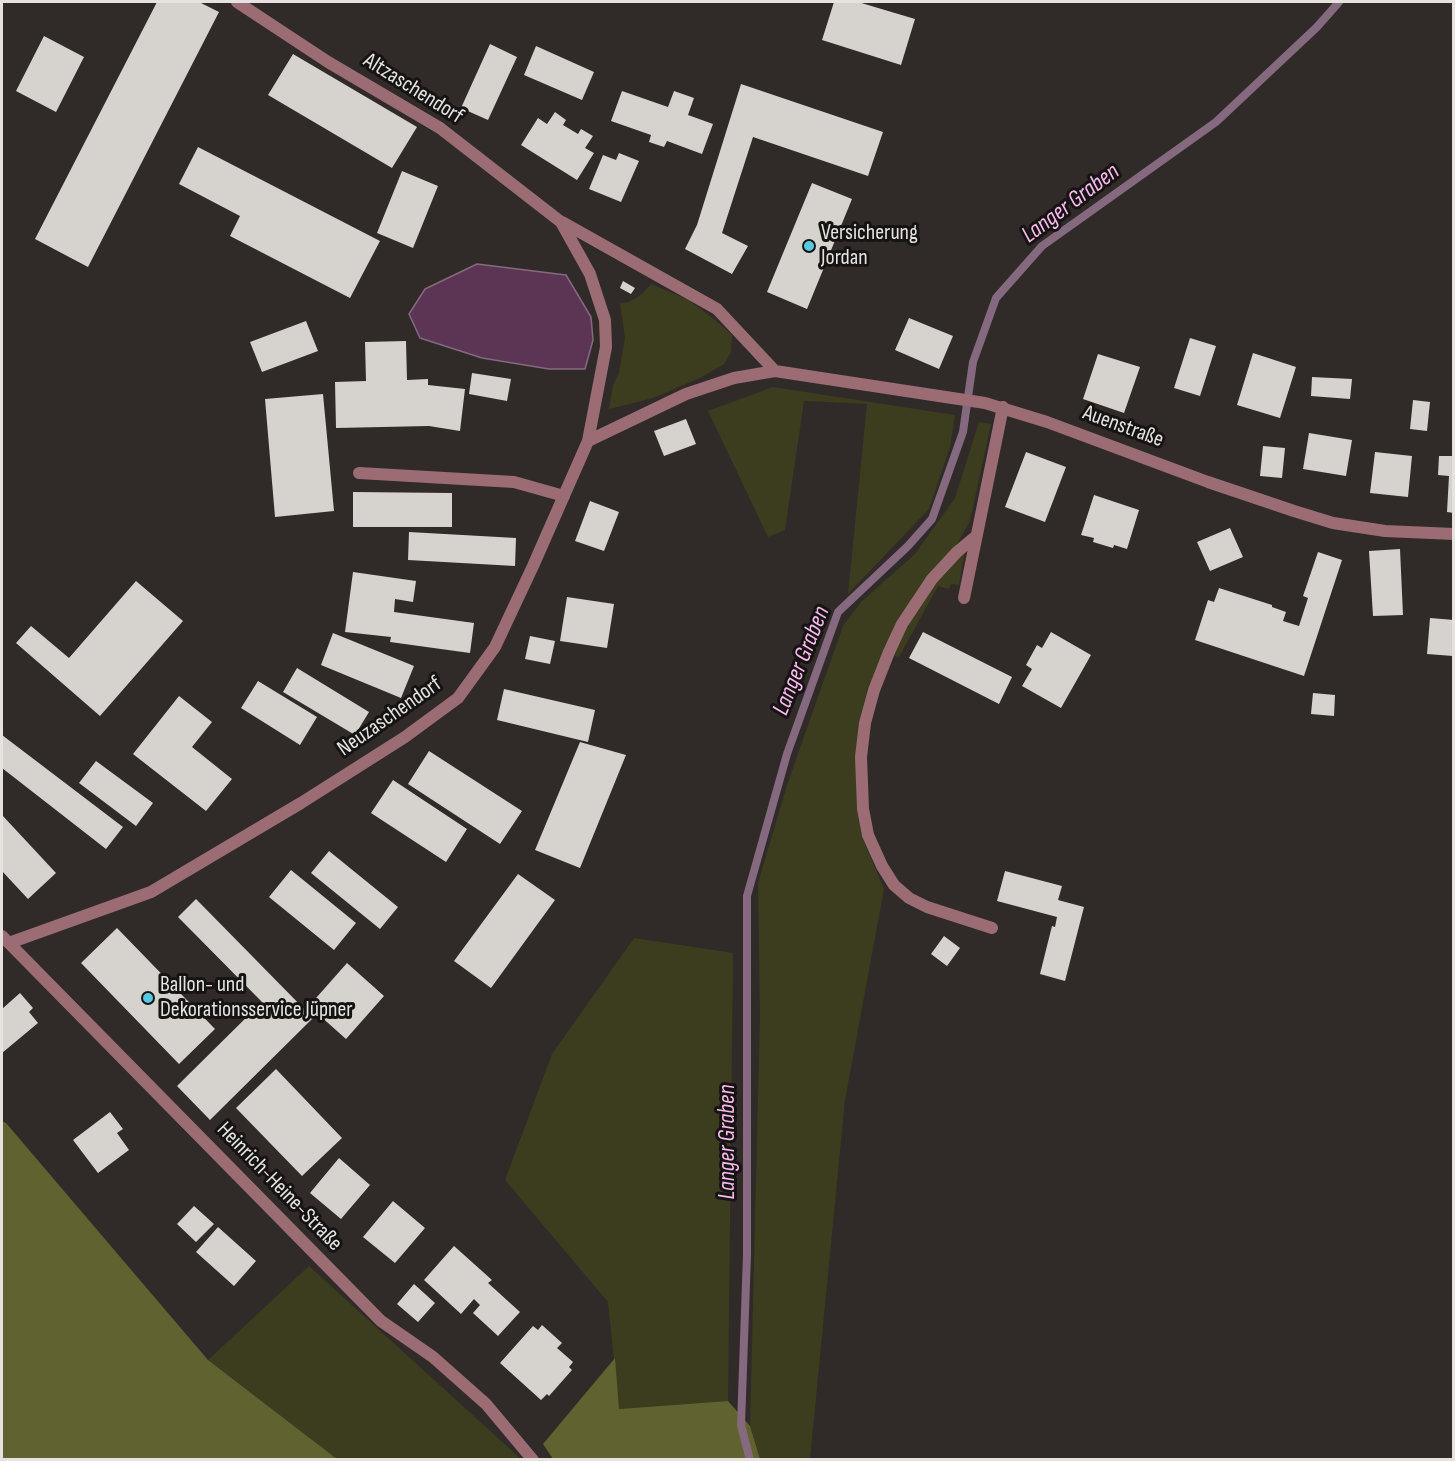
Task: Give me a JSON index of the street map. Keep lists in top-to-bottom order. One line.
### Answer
{"streets":{"street":["Altzaschendorf","Auenstraße","Neuzaschendorf","Heinrich-Heine-Straße"]},"crossings":[["Altzaschendorf","Auenstraße"],["Altzaschendorf","Neuzaschendorf"],["Neuzaschendorf","Heinrich-Heine-Straße"]],"water":["Langer Graben"],"places":["Versicherung Jordan","Ballon- und Dekorationsservice Jüpner"]}
